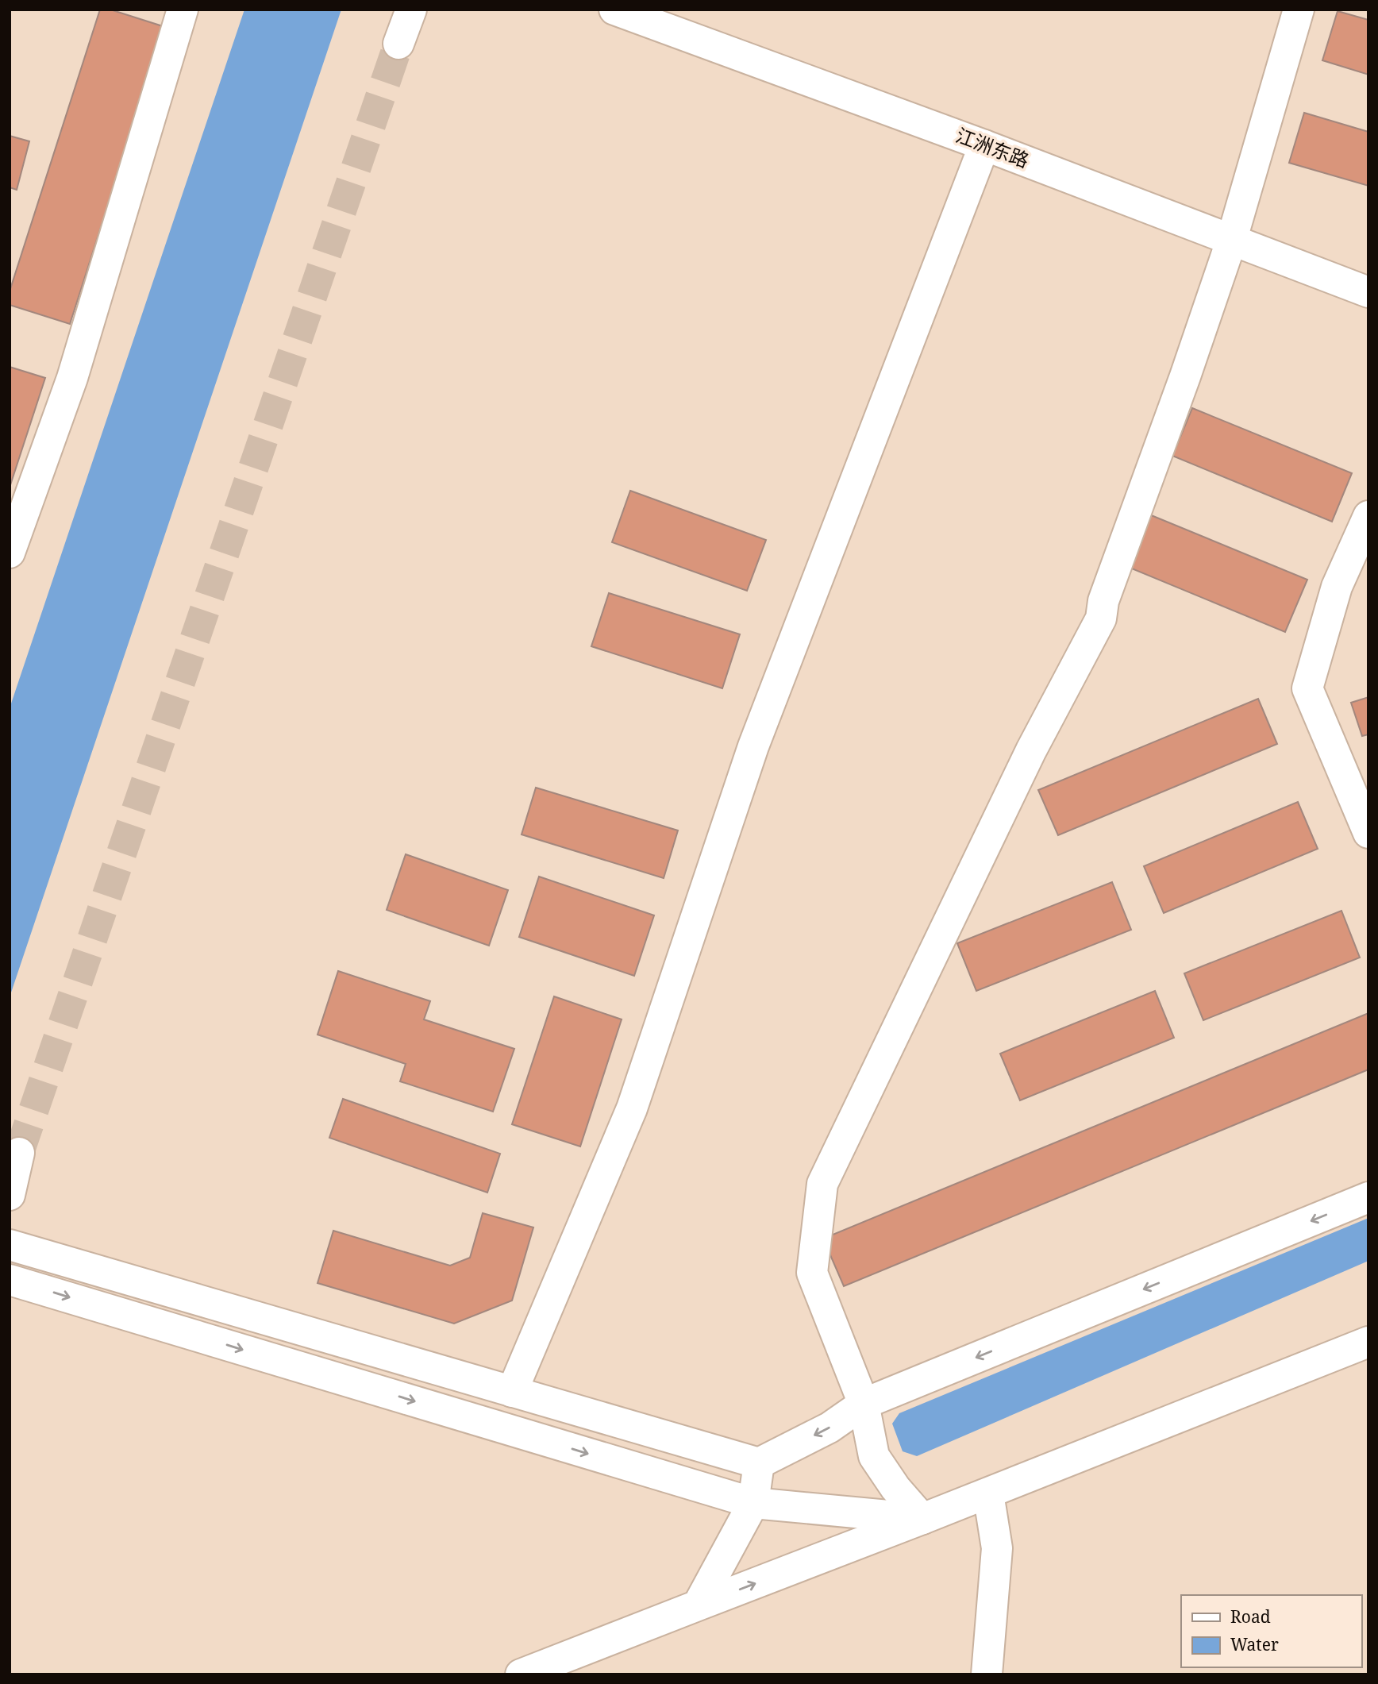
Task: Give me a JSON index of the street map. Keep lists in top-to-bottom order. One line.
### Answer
{"streets":{"street":["江洲东路"]},"legend":["Road","Water"]}
